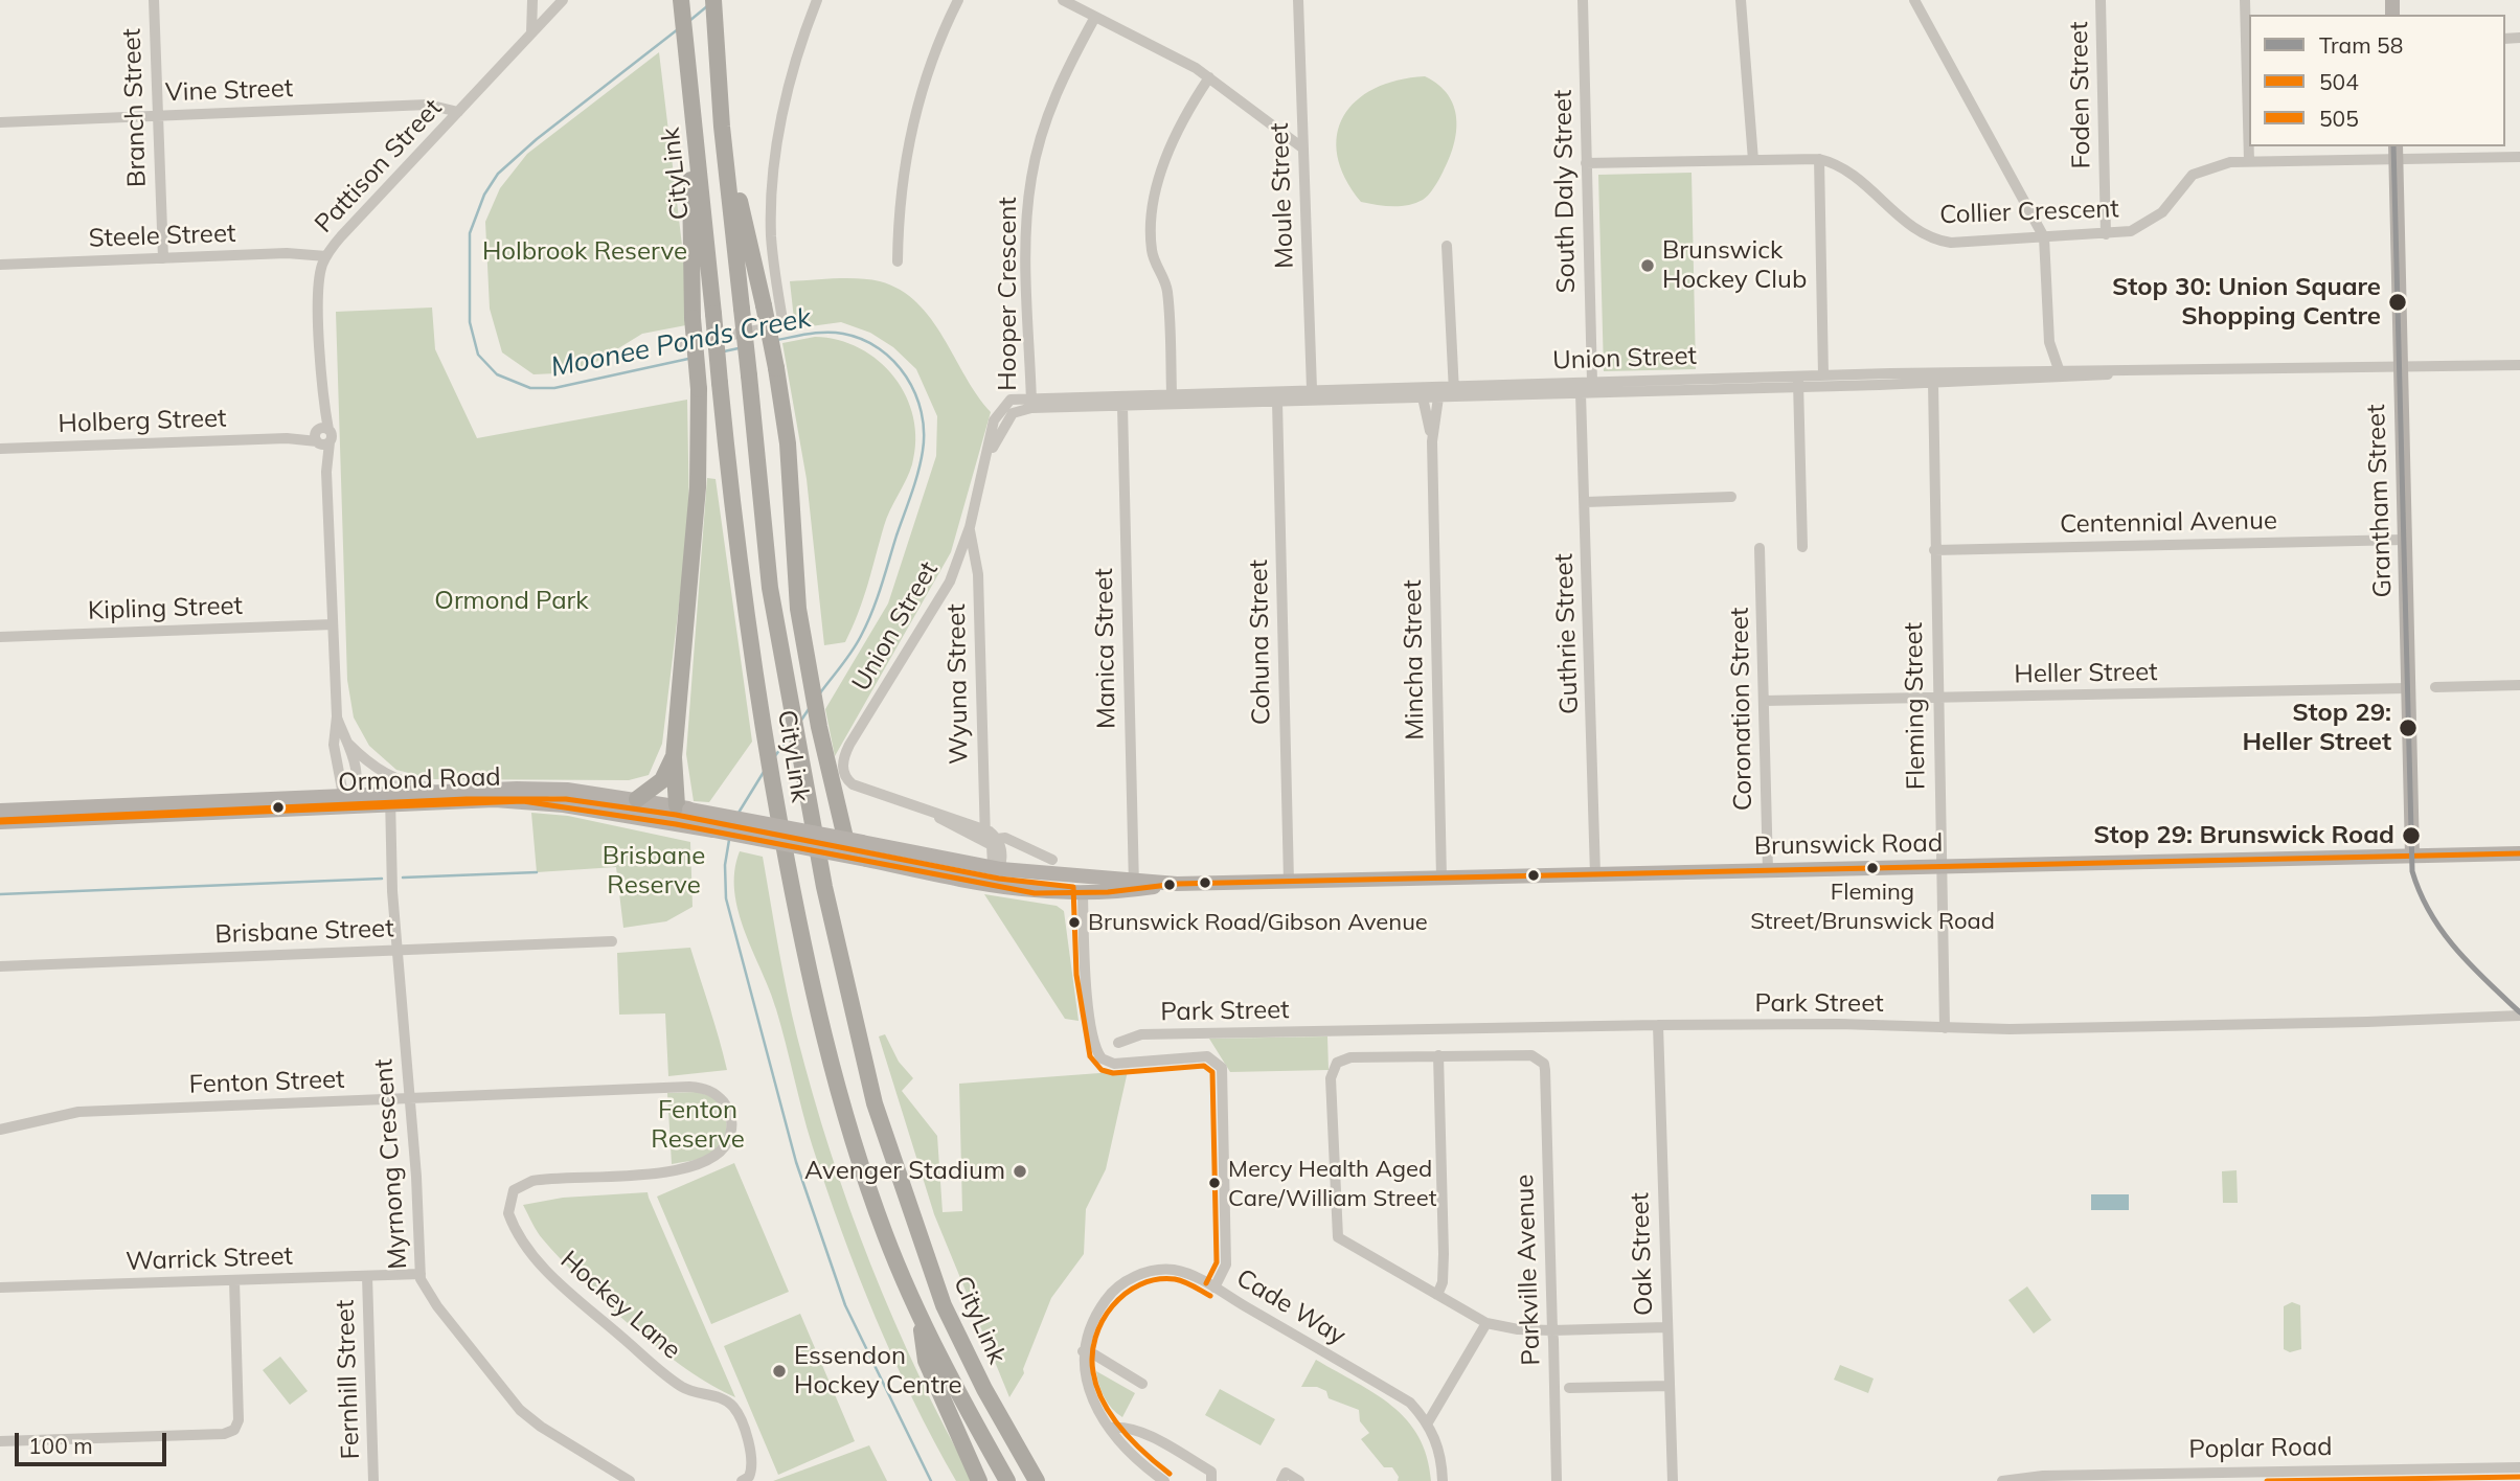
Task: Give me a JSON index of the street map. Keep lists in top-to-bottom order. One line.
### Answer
{"streets":{"highway":["CityLink"],"main road":["Grantham Street","Ormond Road","Brunswick Road"],"street":["Vine Street","Foden Street","Branch Street","Pattison Street","South Daly Street","Moule Street","Collier Crescent","Steele Street","Hooper Crescent","Union Street","Holberg Street","Centennial Avenue","Kipling Street","Guthrie Street","Cohuna Street","Manica Street","Mincha Street","Heller Street","Wyuna Street","Fleming Street","Coronation Street","Brisbane Street","Park Street","Fenton Street","Myrnong Crescent","Oak Street","Warrick Street","Parkville Avenue","Hockey Lane","Cade Way","Fernhill Street","Poplar Road"]},"crossings":[["Vine Street","Branch Street"],["Vine Street","Pattison Street"],["Foden Street","Collier Crescent"],["Branch Street","Steele Street"],["Pattison Street","Steele Street"],["Pattison Street","Holberg Street"],["Pattison Street","Kipling Street"],["Pattison Street","Ormond Road"],["South Daly Street","Collier Crescent"],["South Daly Street","Union Street"],["Moule Street","Union Street"],["Collier Crescent","Grantham Street"],["Hooper Crescent","Union Street"],["Union Street","Grantham Street"],["Union Street","Guthrie Street"],["Union Street","Cohuna Street"],["Union Street","Manica Street"],["Union Street","Mincha Street"],["Union Street","Wyuna Street"],["Union Street","Fleming Street"],["Grantham Street","Centennial Avenue"],["Grantham Street","Heller Street"],["Grantham Street","Brunswick Road"],["Centennial Avenue","Fleming Street"],["Guthrie Street","Brunswick Road"],["Cohuna Street","Brunswick Road"],["Manica Street","Brunswick Road"],["Mincha Street","Brunswick Road"],["Heller Street","Fleming Street"],["Heller Street","Coronation Street"],["Fleming Street","Brunswick Road"],["Fleming Street","Park Street"],["Coronation Street","Brunswick Road"],["Ormond Road","Brunswick Road"],["Ormond Road","Myrnong Crescent"],["Brisbane Street","Myrnong Crescent"],["Park Street","Oak Street"],["Fenton Street","Myrnong Crescent"],["Fenton Street","Hockey Lane"],["Myrnong Crescent","Warrick Street"],["Warrick Street","Fernhill Street"]],"water":["Moonee Ponds Creek"],"parks":["Holbrook Reserve","Ormond Park","Brisbane Reserve","Fenton Reserve"],"places":["Brunswick Hockey Club","Stop 30: Union Square Shopping Centre","Stop 29: Heller Street","Stop 29: Brunswick Road","Fleming Street/Brunswick Road","Brunswick Road/Gibson Avenue","Avenger Stadium","Mercy Health Aged Care/William Street","Essendon Hockey Centre"],"lines":["tram line 58","transit line 505","transit line 504"],"legend":["Tram 58","504","505"],"scale_bar":"100 m"}
